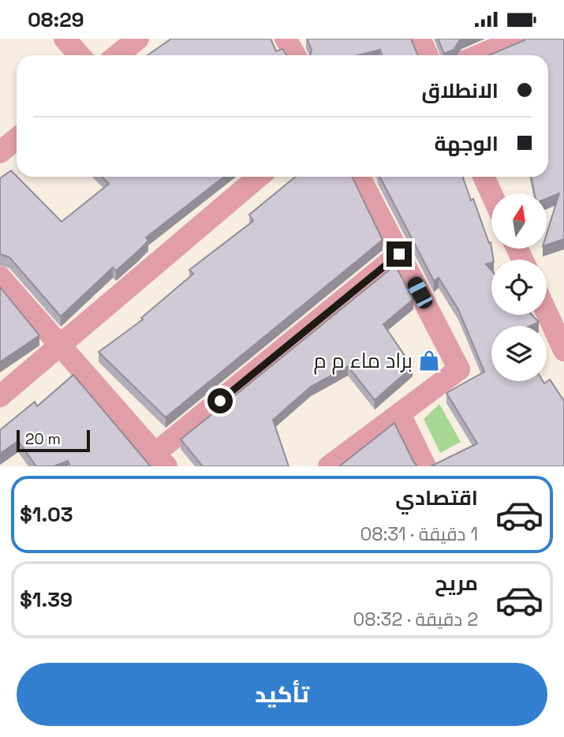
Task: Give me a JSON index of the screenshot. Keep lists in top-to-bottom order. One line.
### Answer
{"places":{"shop":["براد ماء م م"]},"scale_bar":"20 m","north":"top","page":{"status":"08:29","banner":["الانطلاق","الوجهة"],"scale":"20 m","list":[{"name":"اقتصادي","note":"1 دقيقة · 08:31","value":"$1.03"},{"name":"مريح","note":"2 دقيقة · 08:32","value":"$1.39"}],"buttons":"تأكيد"}}
